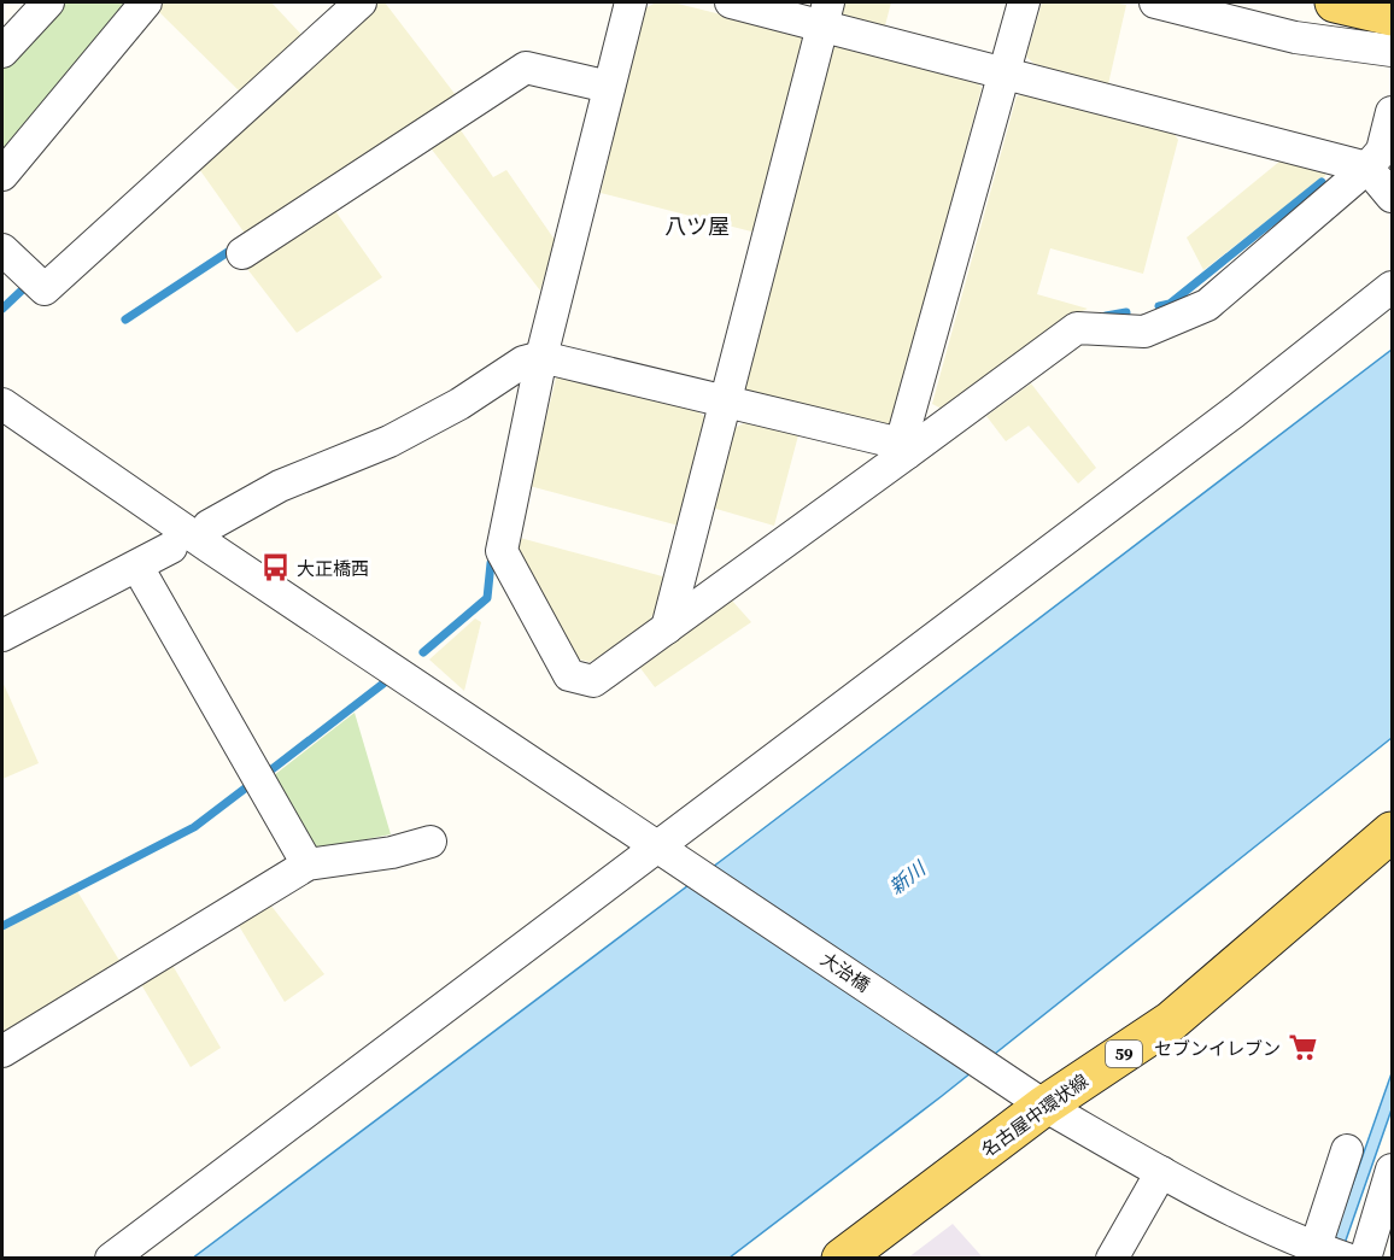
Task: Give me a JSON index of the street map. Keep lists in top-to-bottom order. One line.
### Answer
{"streets":{"main road":["59","名古屋中環状線"],"street":["大治橋"]},"crossings":[["大治橋","名古屋中環状線"]],"districts":["八ツ屋"],"water":["新川"],"places":{"bus stop":["大正橋西"],"supermarket":["セブンイレブン"]}}
